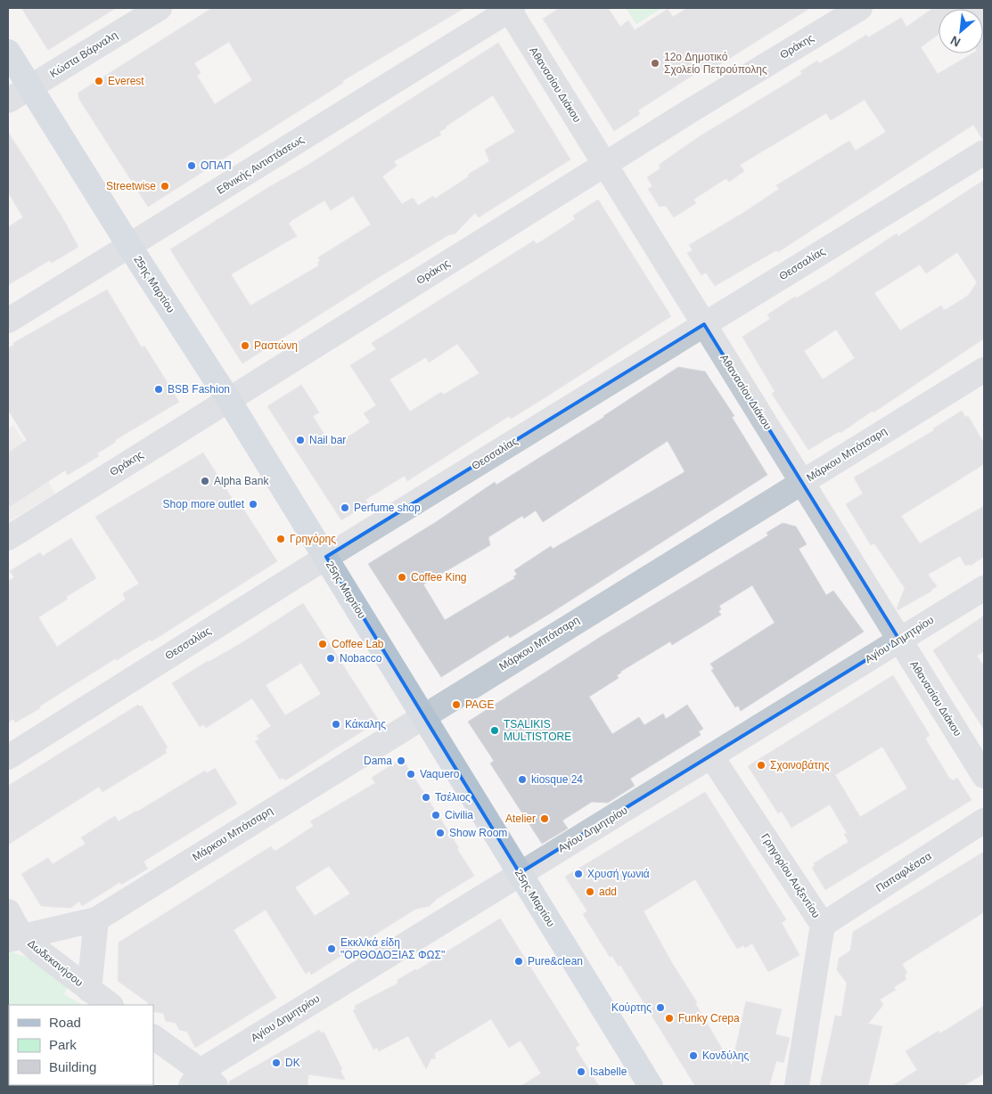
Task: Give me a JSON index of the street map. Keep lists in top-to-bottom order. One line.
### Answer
{"streets":{"main road":["25ης Μαρτίου"],"street":["Θράκης","Κώστα Βάρναλη","Αθανασίου Διάκου","Εθνικής Αντιστάσεως","Θεσσαλίας","Μάρκου Μπότσαρη","Αγίου Δημητρίου","Παπαφλέσσα","Γρηγορίου Αυξεντίου","Δωδεκανήσου"]},"crossings":[["Θράκης","Αθανασίου Διάκου"],["Θράκης","25ης Μαρτίου"],["Κώστα Βάρναλη","25ης Μαρτίου"],["Αθανασίου Διάκου","Εθνικής Αντιστάσεως"],["Αθανασίου Διάκου","Θεσσαλίας"],["Αθανασίου Διάκου","Μάρκου Μπότσαρη"],["Αθανασίου Διάκου","Αγίου Δημητρίου"],["Εθνικής Αντιστάσεως","25ης Μαρτίου"],["Θεσσαλίας","25ης Μαρτίου"],["25ης Μαρτίου","Μάρκου Μπότσαρη"],["25ης Μαρτίου","Αγίου Δημητρίου"],["Μάρκου Μπότσαρη","Δωδεκανήσου"],["Αγίου Δημητρίου","Γρηγορίου Αυξεντίου"],["Παπαφλέσσα","Γρηγορίου Αυξεντίου"]],"places":["12o Δημοτικό Σχολείο Πετρούπολης","Everest","ΟΠΑΠ","Streetwise","Ραστώνη","BSB Fashion","Nail bar","Alpha Bank","Shop more outlet","Perfume shop","Γρηγόρης","Coffee King","Coffee Lab","Nobacco","PAGE","Κάκαλης","TSALIKIS MULTISTORE","Dama","Σχοινοβάτης","Vaquero","kiosque 24","Τσέλιος","Civilia","Atelier","Show Room","Χρυσή γωνιά","add","Εκκλ/κά είδη \"ΟΡΘΟΔΟΞΙΑΣ ΦΩΣ\"","Pure&clean","Κούρτης","Funky Crepa","Κονδύλης","DK","Isabelle"],"legend":["Road","Park","Building"],"north":"bottom left"}
